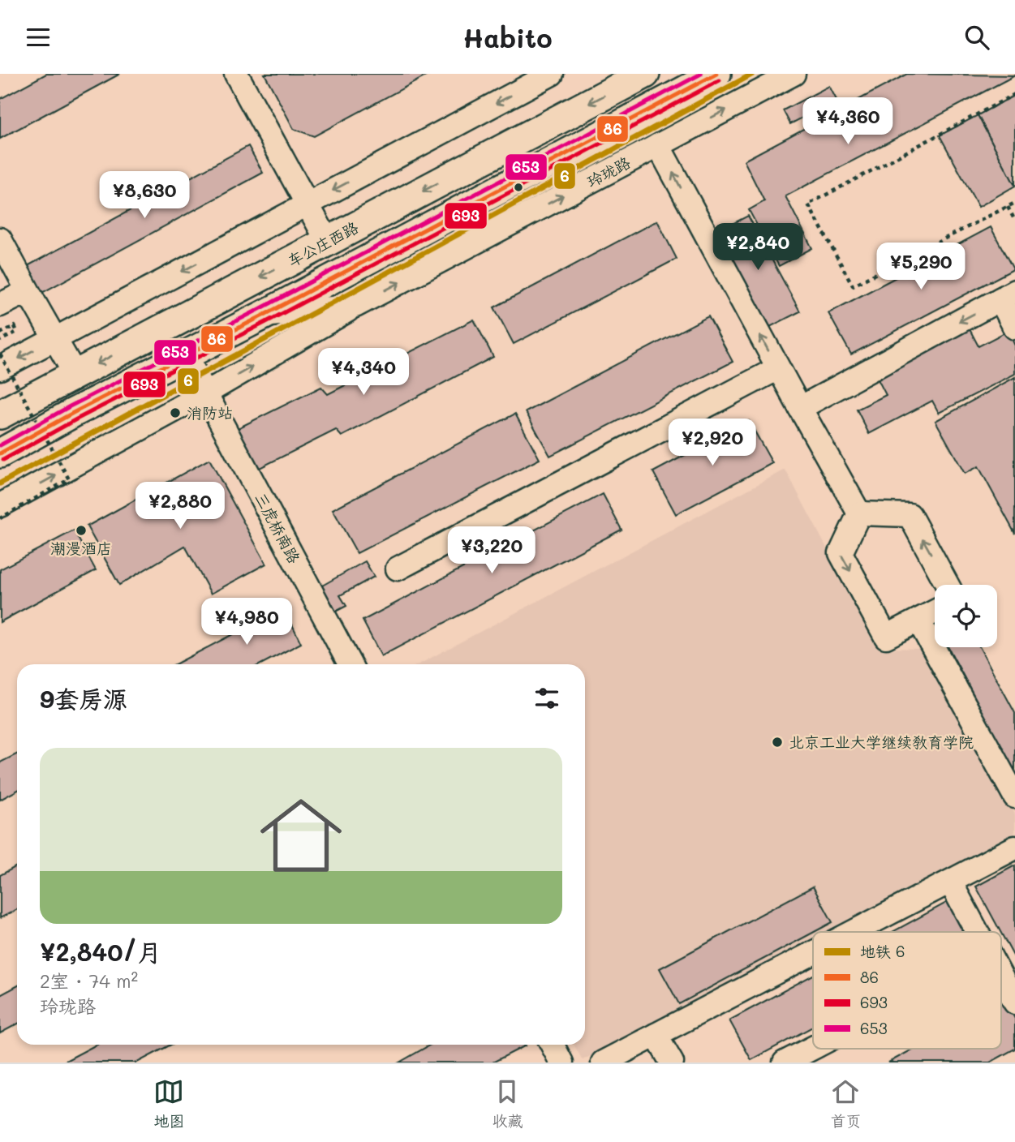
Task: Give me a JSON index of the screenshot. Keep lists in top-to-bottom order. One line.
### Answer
{"streets":{"main road":["车公庄西路"],"street":["玲珑路","三虎桥南路"]},"places":["消防站","潮漫酒店","北京工业大学继续教育学院"],"lines":["metro line 6","transit line 86","transit line 653","transit line 693"],"legend":["地铁 6","86","693","653"],"page":{"header":"Habito","price":["¥4,360","¥8,630","¥2,840","¥5,290","¥4,340","¥2,920","¥2,880","¥3,220","¥4,980"],"heading":"9套房源","list":[{"name":"¥2,840/月","note":"2室 · 74 m² · 玲珑路"}],"tabs":["地图","收藏","首页"]}}
